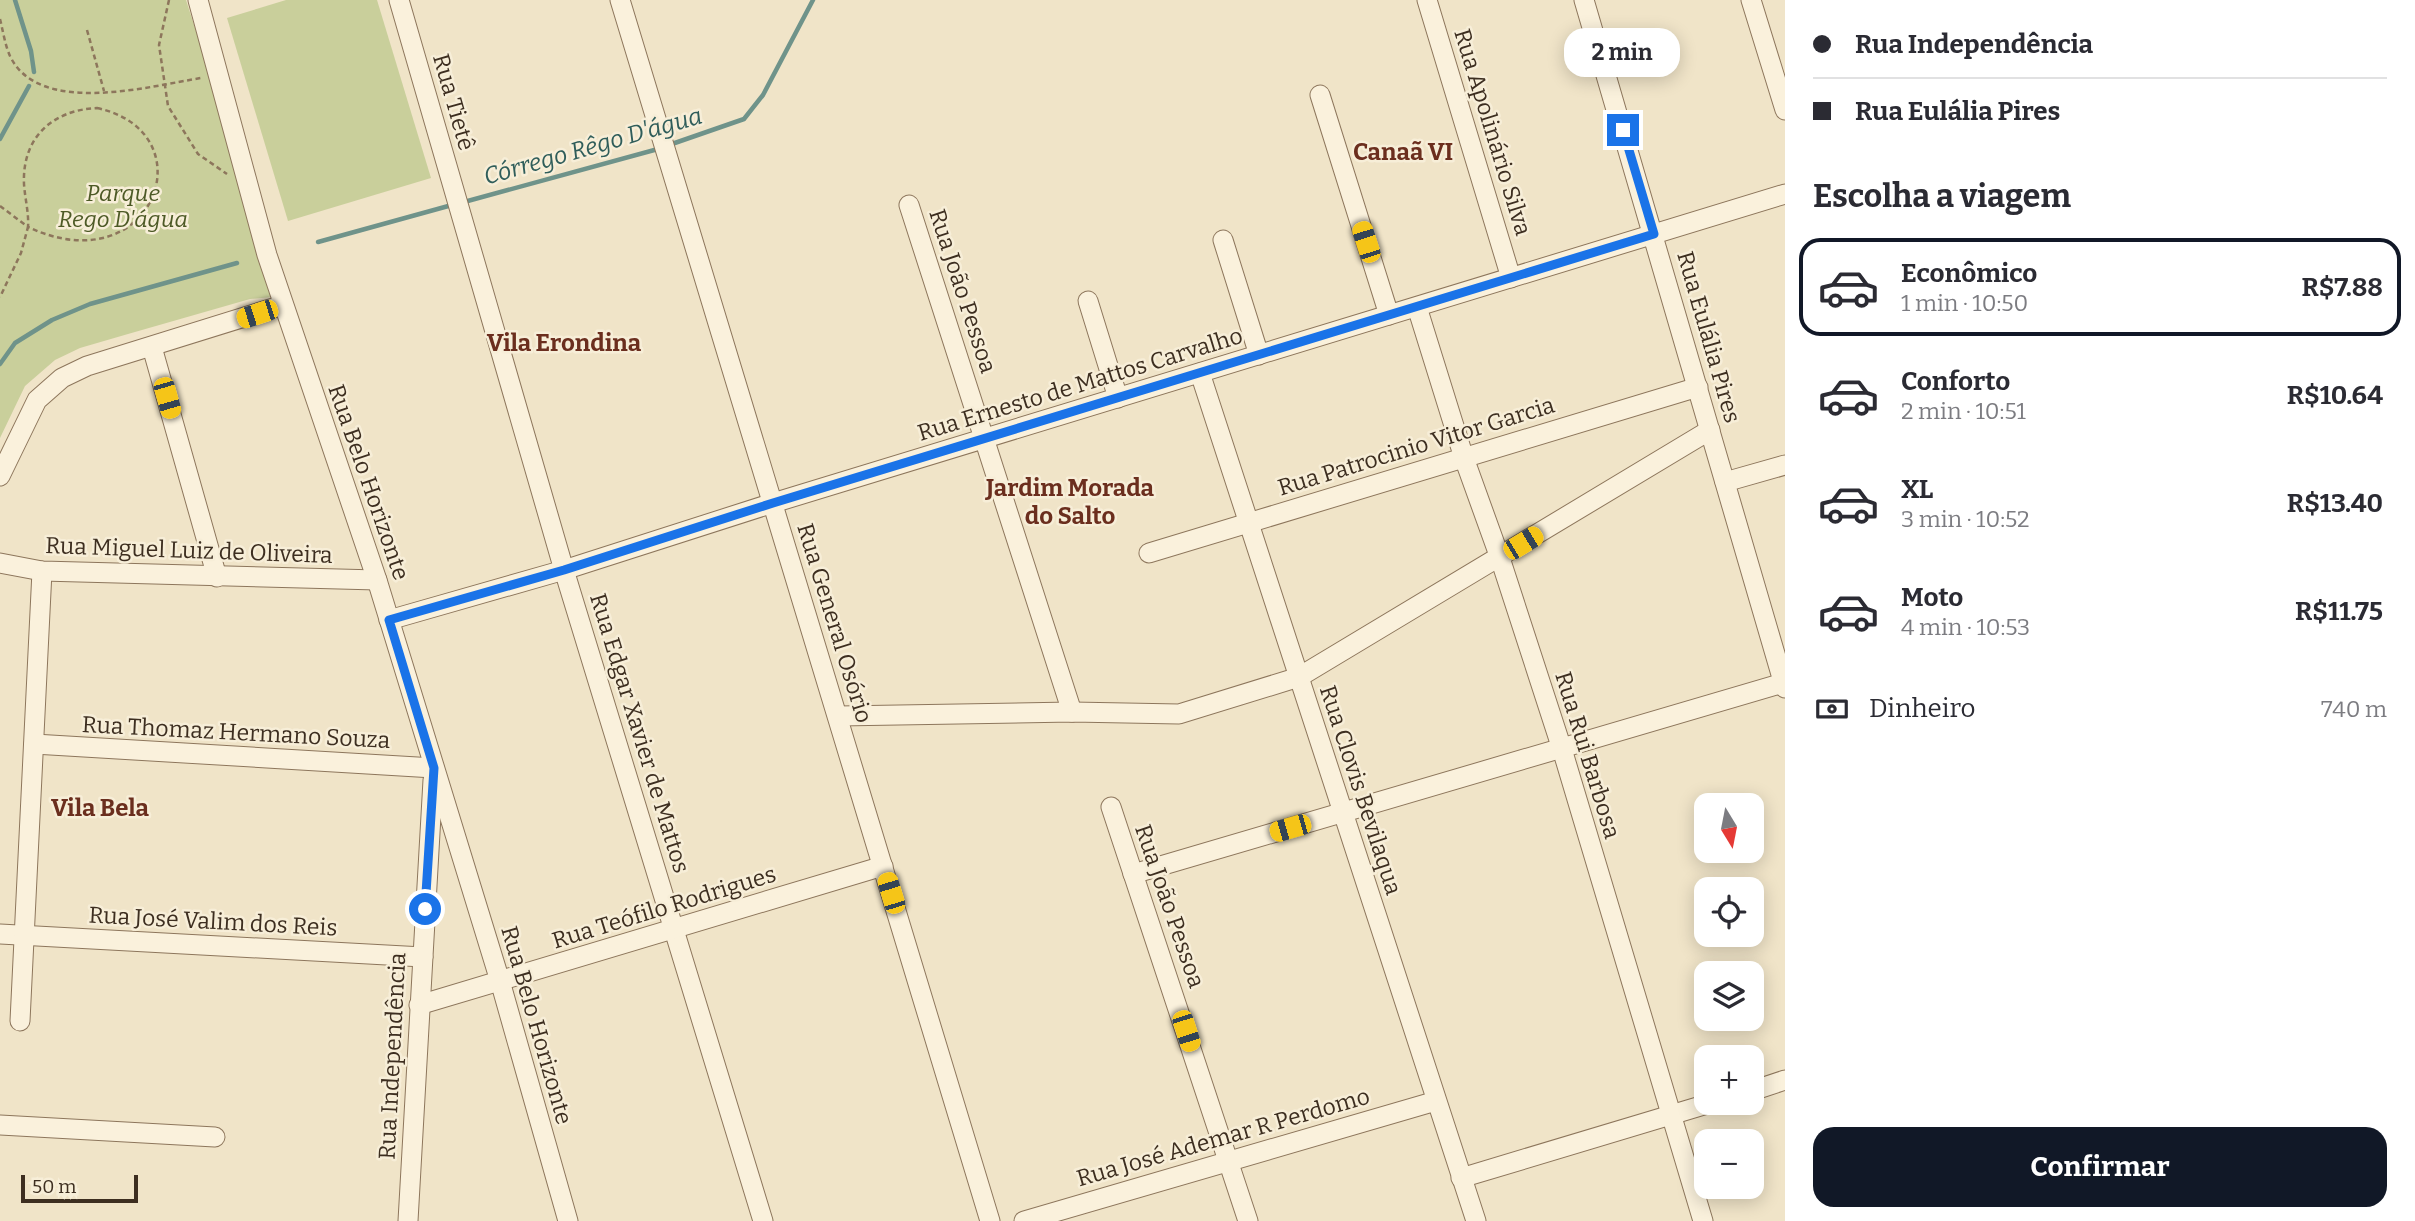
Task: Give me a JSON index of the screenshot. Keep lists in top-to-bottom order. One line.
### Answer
{"streets":{"street":["Rua Tietê","Rua Apolinário Silva","Rua João Pessoa","Rua Eulália Pires","Rua Ernesto de Mattos Carvalho","Rua Patrocinio Vitor Garcia","Rua Belo Horizonte","Rua Miguel Luiz de Oliveira","Rua General Osório","Rua Thomaz Hermano Souza","Rua Edgar Xavier de Mattos","Rua Rui Barbosa","Rua Clovis Bevilaqua","Rua Teófilo Rodrigues","Rua José Valim dos Reis","Rua Independência","Rua José Ademar R Perdomo"]},"crossings":[["Rua Tietê","Rua Edgar Xavier de Mattos"],["Rua Apolinário Silva","Rua Ernesto de Mattos Carvalho"],["Rua João Pessoa","Rua Ernesto de Mattos Carvalho"],["Rua João Pessoa","Rua José Ademar R Perdomo"],["Rua Eulália Pires","Rua Ernesto de Mattos Carvalho"],["Rua Eulália Pires","Rua Patrocinio Vitor Garcia"],["Rua Ernesto de Mattos Carvalho","Rua Belo Horizonte"],["Rua Ernesto de Mattos Carvalho","Rua General Osório"],["Rua Ernesto de Mattos Carvalho","Rua Edgar Xavier de Mattos"],["Rua Ernesto de Mattos Carvalho","Rua Rui Barbosa"],["Rua Ernesto de Mattos Carvalho","Rua Clovis Bevilaqua"],["Rua Patrocinio Vitor Garcia","Rua Rui Barbosa"],["Rua Patrocinio Vitor Garcia","Rua Clovis Bevilaqua"],["Rua Belo Horizonte","Rua Miguel Luiz de Oliveira"],["Rua Belo Horizonte","Rua Thomaz Hermano Souza"],["Rua Belo Horizonte","Rua Teófilo Rodrigues"],["Rua Belo Horizonte","Rua Independência"],["Rua General Osório","Rua Teófilo Rodrigues"],["Rua Thomaz Hermano Souza","Rua Independência"],["Rua Edgar Xavier de Mattos","Rua Teófilo Rodrigues"],["Rua Clovis Bevilaqua","Rua José Ademar R Perdomo"],["Rua Teófilo Rodrigues","Rua Independência"],["Rua José Valim dos Reis","Rua Independência"]],"districts":["Canaã VI","Vila Erondina","Jardim Morada do Salto","Vila Bela"],"water":["Córrego Rêgo D'água"],"parks":["Parque Rego D'água"],"scale_bar":"50 m","north":"bottom","page":{"banner":["Rua Independência","Rua Eulália Pires"],"bubble":"2 min","heading":"Escolha a viagem","list":[{"name":"Econômico","note":"1 min · 10:50","value":"R$7.88"},{"name":"Conforto","note":"2 min · 10:51","value":"R$10.64"},{"name":"XL","note":"3 min · 10:52","value":"R$13.40"},{"name":"Moto","note":"4 min · 10:53","value":"R$11.75"}],"pay":["Dinheiro","740 m"],"map_buttons":["+","−"],"buttons":"Confirmar","scale":"50 m"}}
